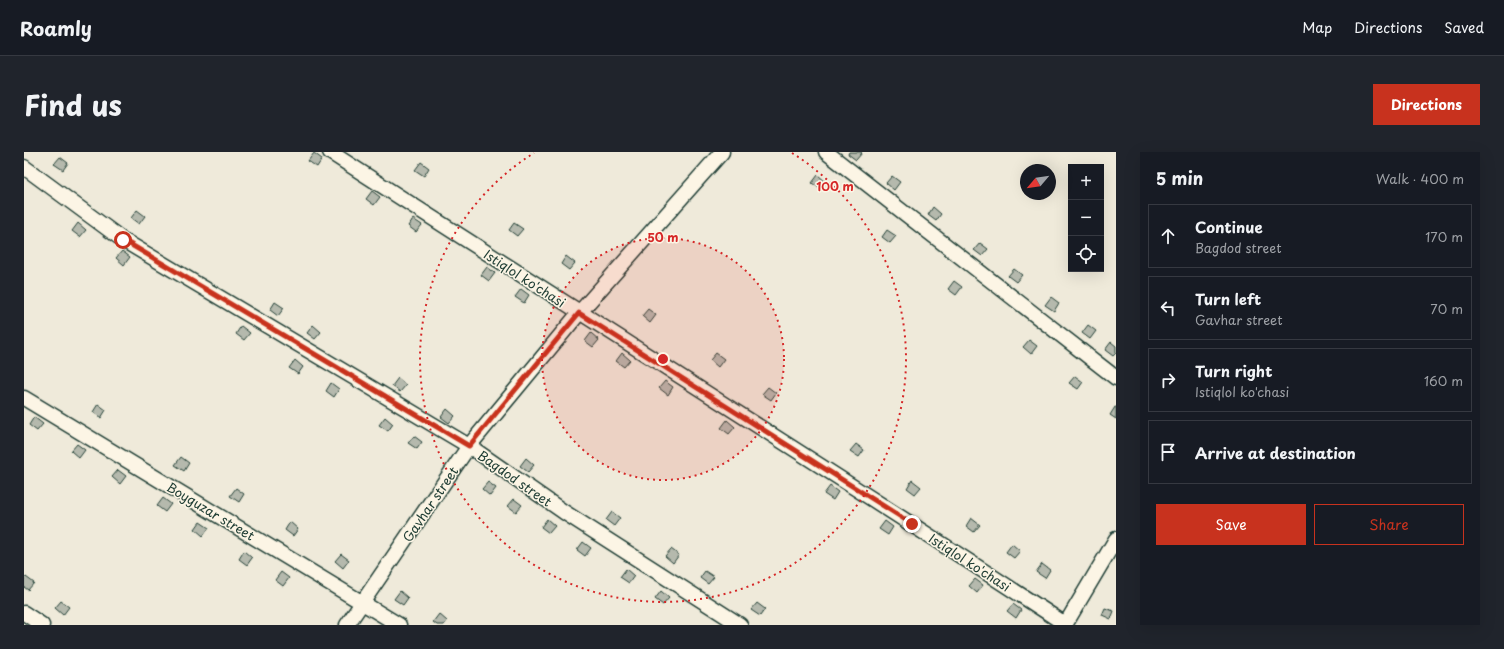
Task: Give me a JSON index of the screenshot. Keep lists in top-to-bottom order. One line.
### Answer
{"streets":{"street":["Istiqlol ko'chasi","Bagdod street","Gavhar street","Boyguzar street"]},"crossings":[["Istiqlol ko'chasi","Gavhar street"],["Bagdod street","Gavhar street"],["Gavhar street","Boyguzar street"]],"north":"bottom left","page":{"header":"Roamly","nav":["Map","Directions","Saved"],"title":"Find us","buttons":["Directions",["Save","Share"]],"heading":["5 min","Walk · 400 m"],"map_buttons":["+","−"],"list":[["Continue","Bagdod street","170 m"],["Turn left","Gavhar street","70 m"],["Turn right","Istiqlol ko'chasi","160 m"],"Arrive at destination"]},"rings":["100 m","50 m"]}
